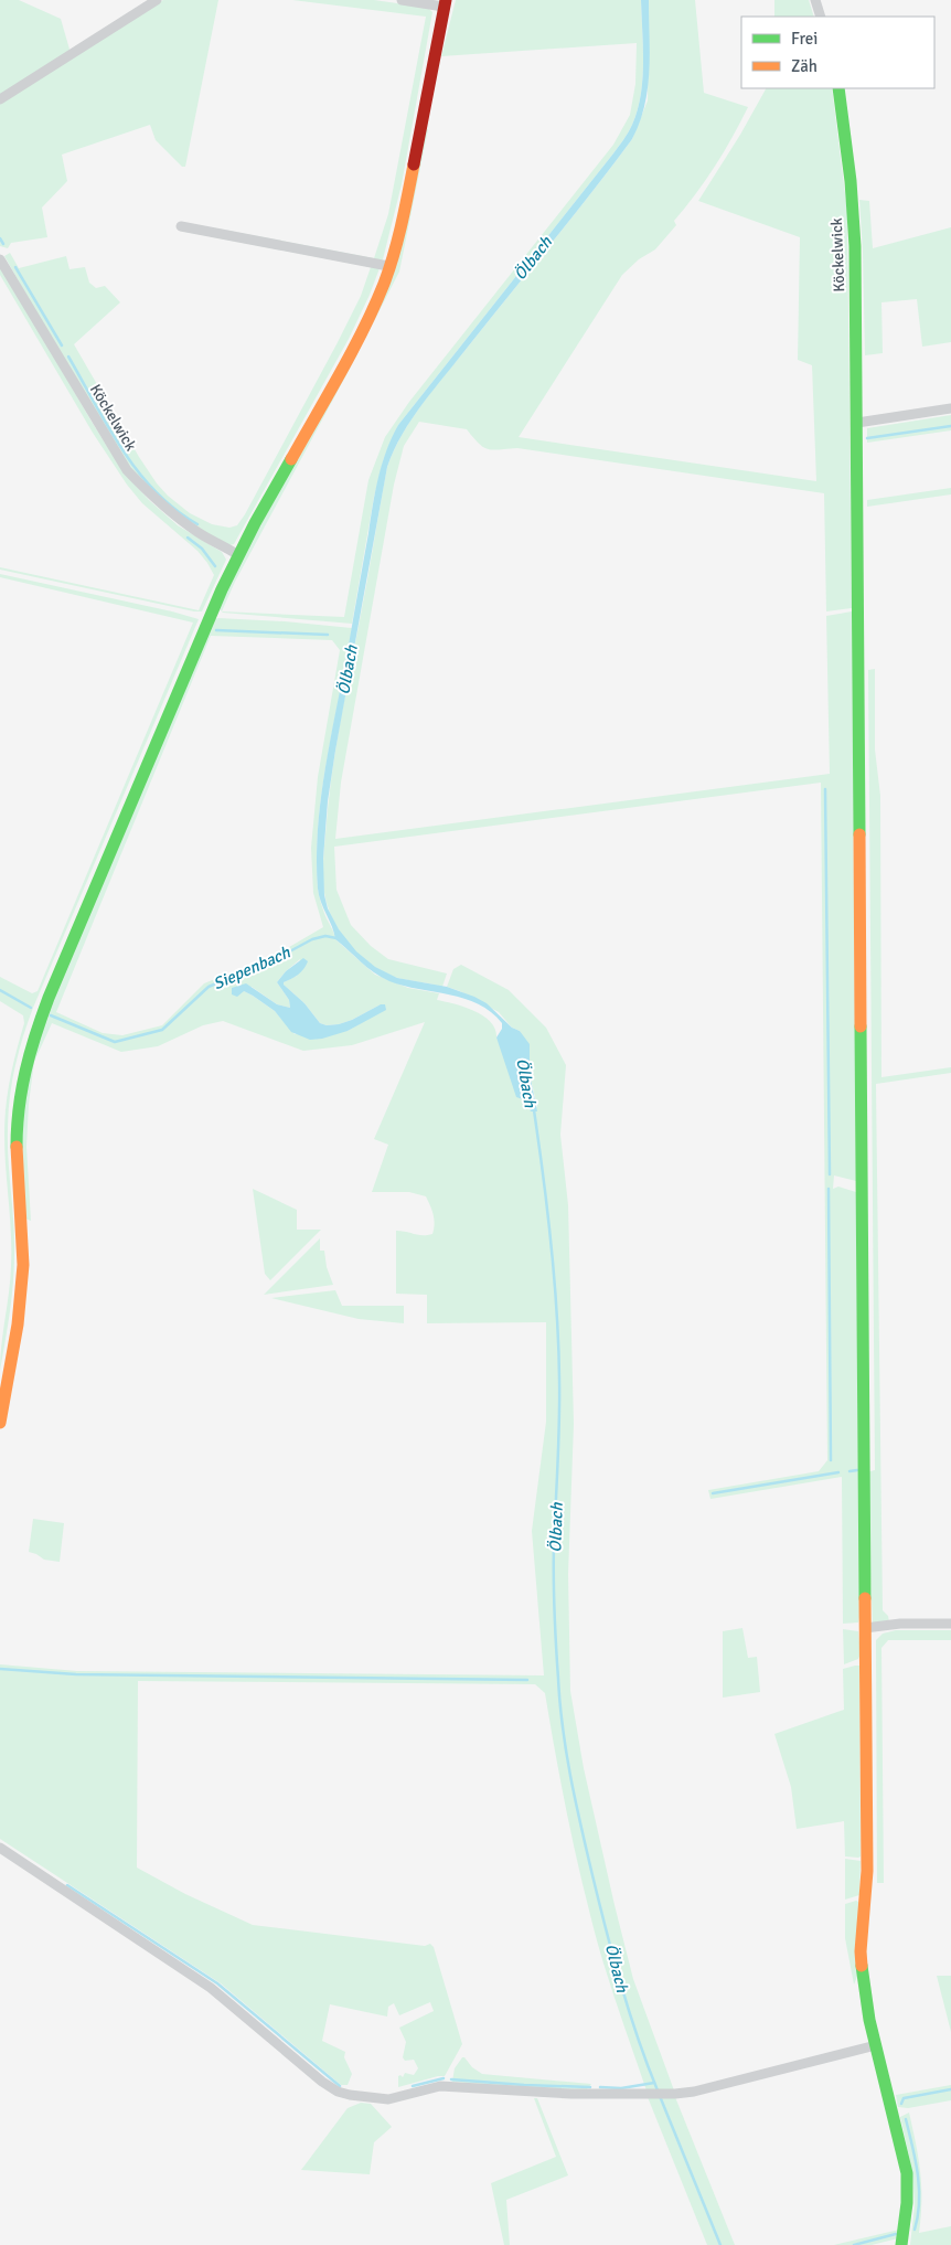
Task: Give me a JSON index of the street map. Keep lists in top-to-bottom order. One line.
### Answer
{"streets":{"street":["Köckelwick"]},"water":["Ölbach","Siepenbach"],"legend":["Frei","Zäh"]}
